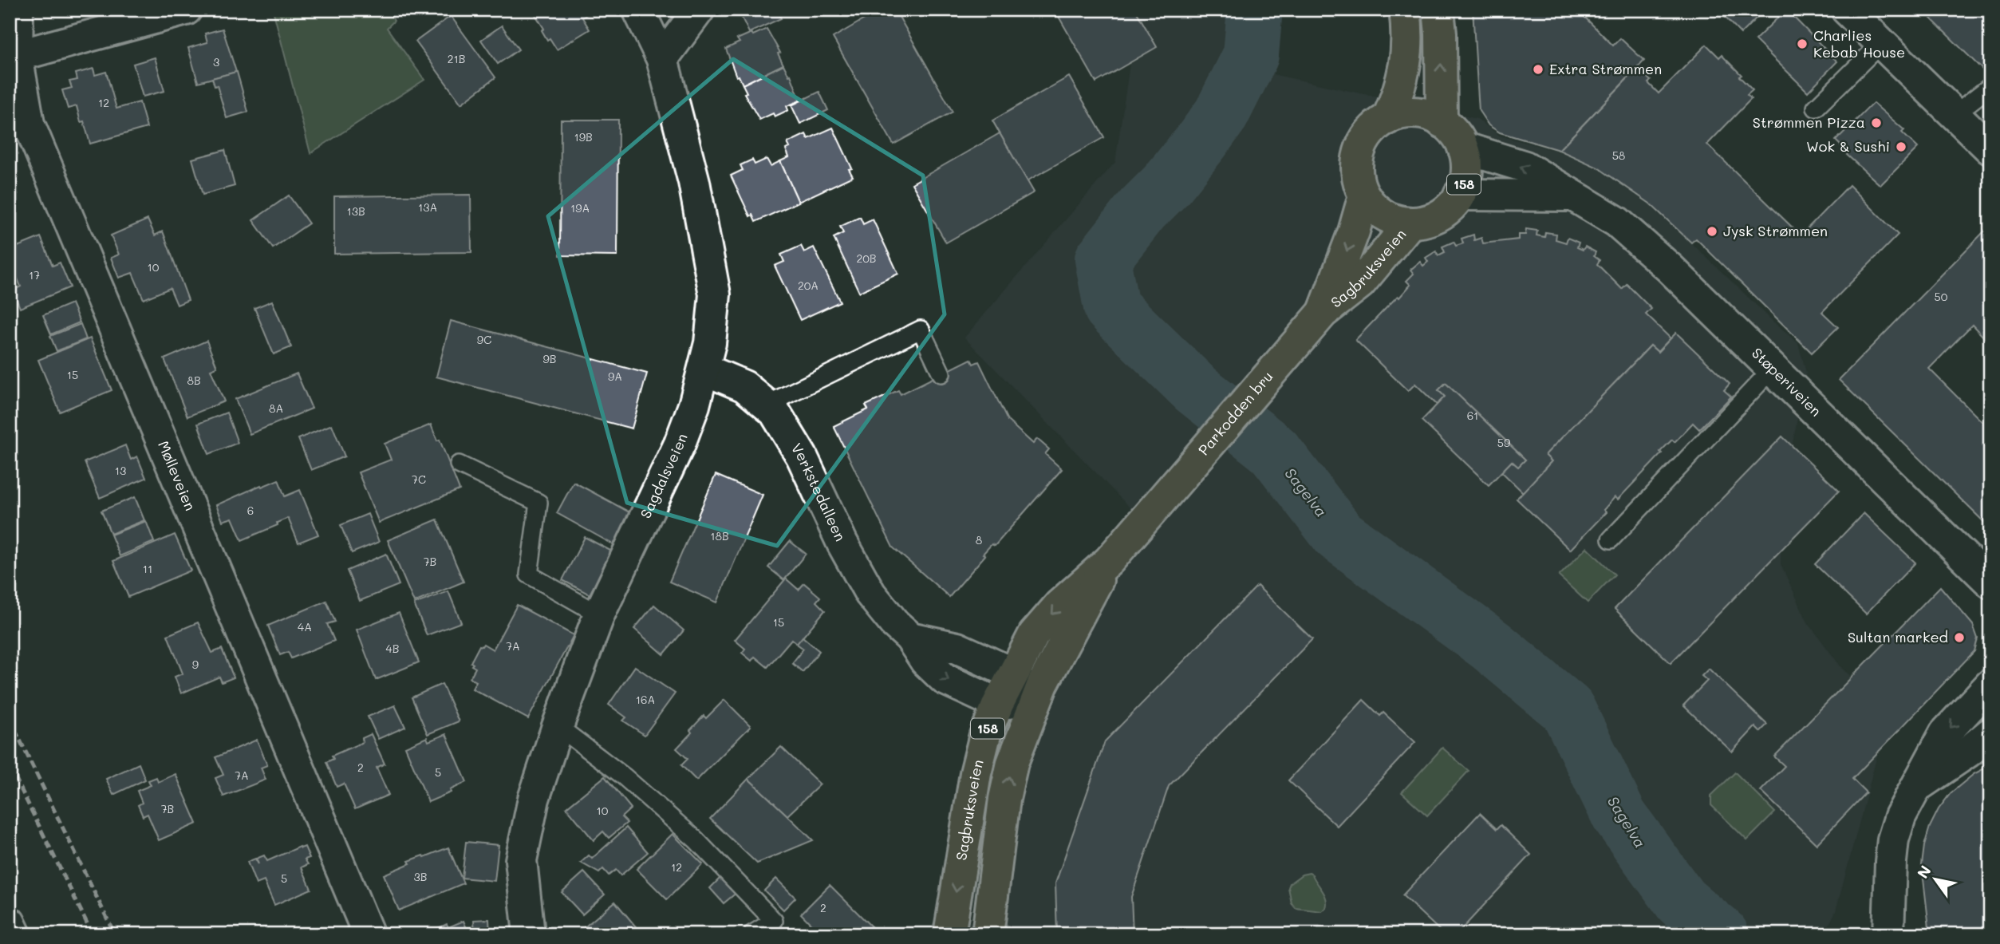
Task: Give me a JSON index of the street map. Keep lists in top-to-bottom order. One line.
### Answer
{"streets":{"main road":["158","Sagbruksveien","Parkodden bru"],"street":["Støperiveien","Sagdalsveien","Mølleveien","Verkstedalleen"]},"crossings":[["158","Sagbruksveien"],["158","Støperiveien"],["Sagbruksveien","Støperiveien"],["Sagbruksveien","Parkodden bru"],["Sagbruksveien","Verkstedalleen"],["Sagdalsveien","Verkstedalleen"]],"water":["Sagelva"],"places":["Charlies Kebab House","Extra Strømmen","Strømmen Pizza","Wok & Sushi","Jysk Strømmen","Sultan marked"],"house_numbers":["21B","3","12","19B","58","13A","19A","13B","20B","10","17","20A","50","9C","9B","15","9A","8B","8A","61","59","13","7C","6","18B","8","7B","11","15","4A","7A","4B","9","16A","2","5","7A","7B","10","12","3B","5","2"],"north":"top left"}
